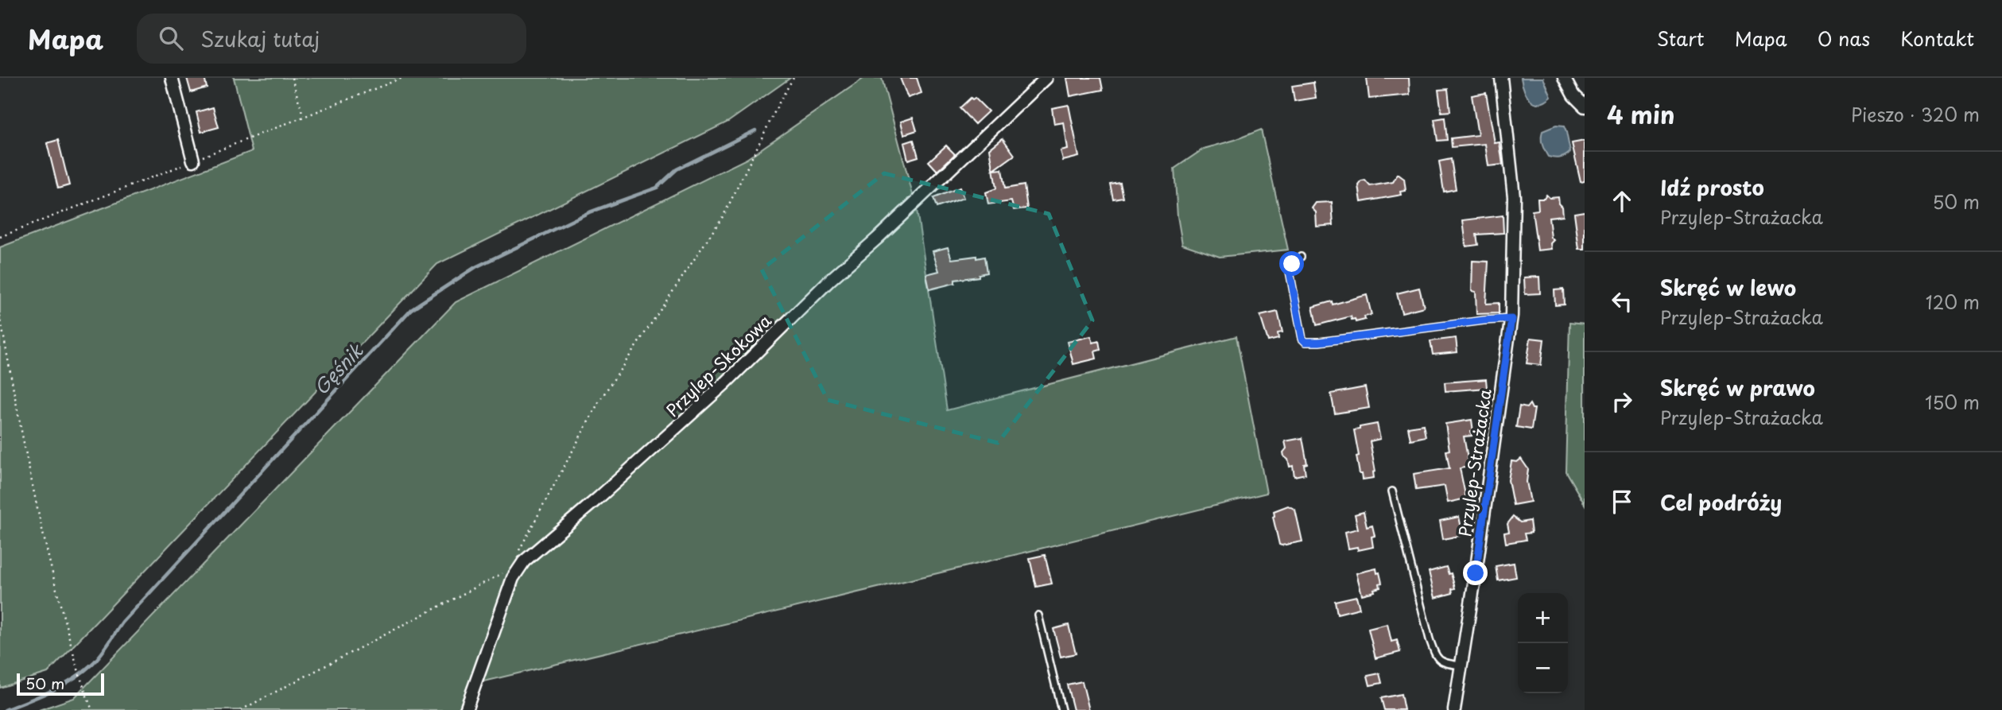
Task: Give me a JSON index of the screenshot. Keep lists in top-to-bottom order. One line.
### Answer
{"streets":{"street":["Przylep-Skokowa","Przylep-Strażacka"]},"water":["Gęśnik"],"scale_bar":"50 m","page":{"header":"Mapa","search":"Szukaj tutaj","nav":["Start","Mapa","O nas","Kontakt"],"heading":["4 min","Pieszo · 320 m"],"list":[["Idź prosto","Przylep-Strażacka","50 m"],["Skręć w lewo","Przylep-Strażacka","120 m"],["Skręć w prawo","Przylep-Strażacka","150 m"],"Cel podróży"],"map_buttons":["+","−"],"scale":"50 m"}}
